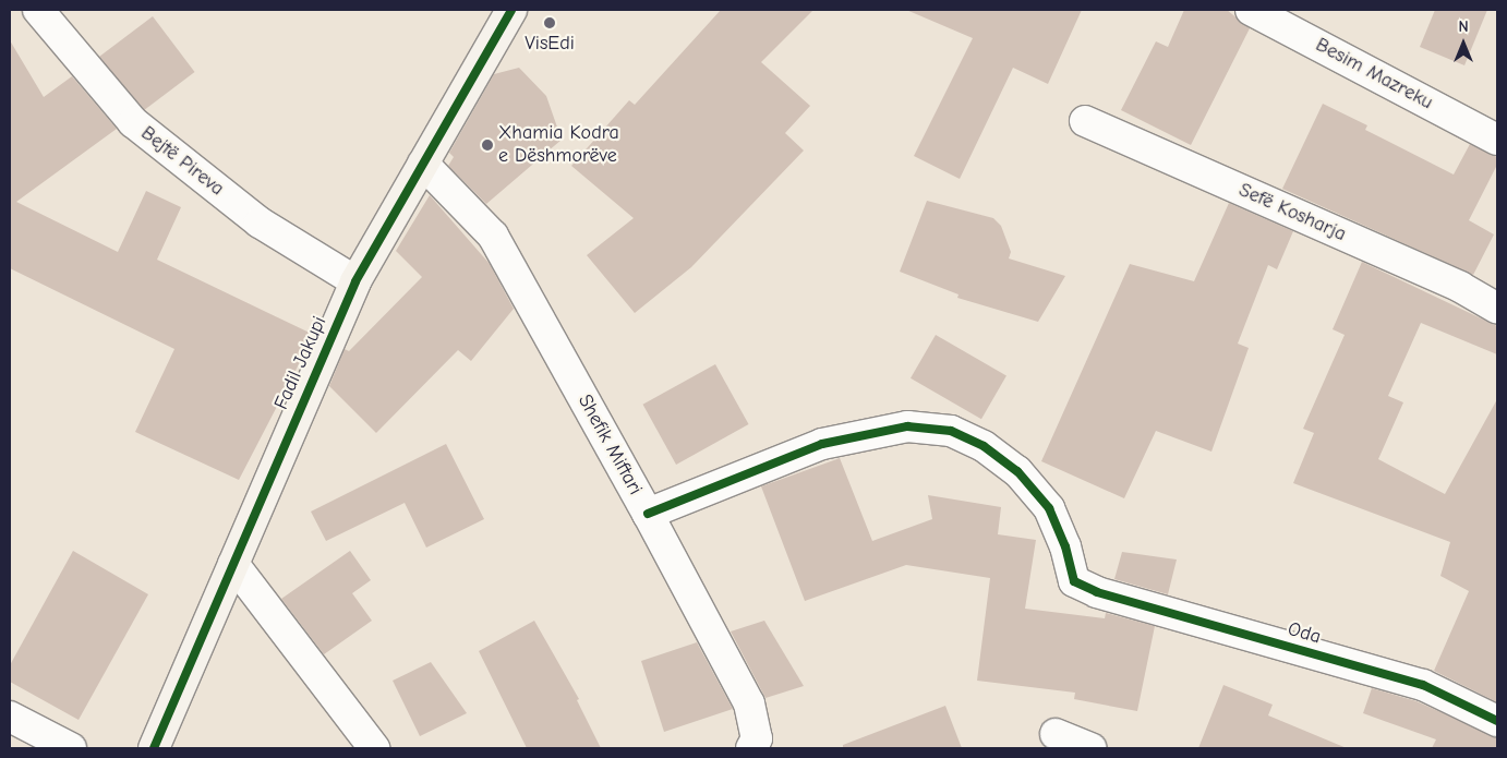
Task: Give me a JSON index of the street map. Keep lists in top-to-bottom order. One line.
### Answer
{"streets":{"street":["Besim Mazreku","Bejtë Pireva","Sefë Kosharja","Fadil Jakupi","Shefik Miftari","Oda"]},"crossings":[["Bejtë Pireva","Fadil Jakupi"],["Fadil Jakupi","Shefik Miftari"],["Shefik Miftari","Oda"]],"places":["VisEdi","Xhamia Kodra e Dëshmorëve"],"north":"top"}
